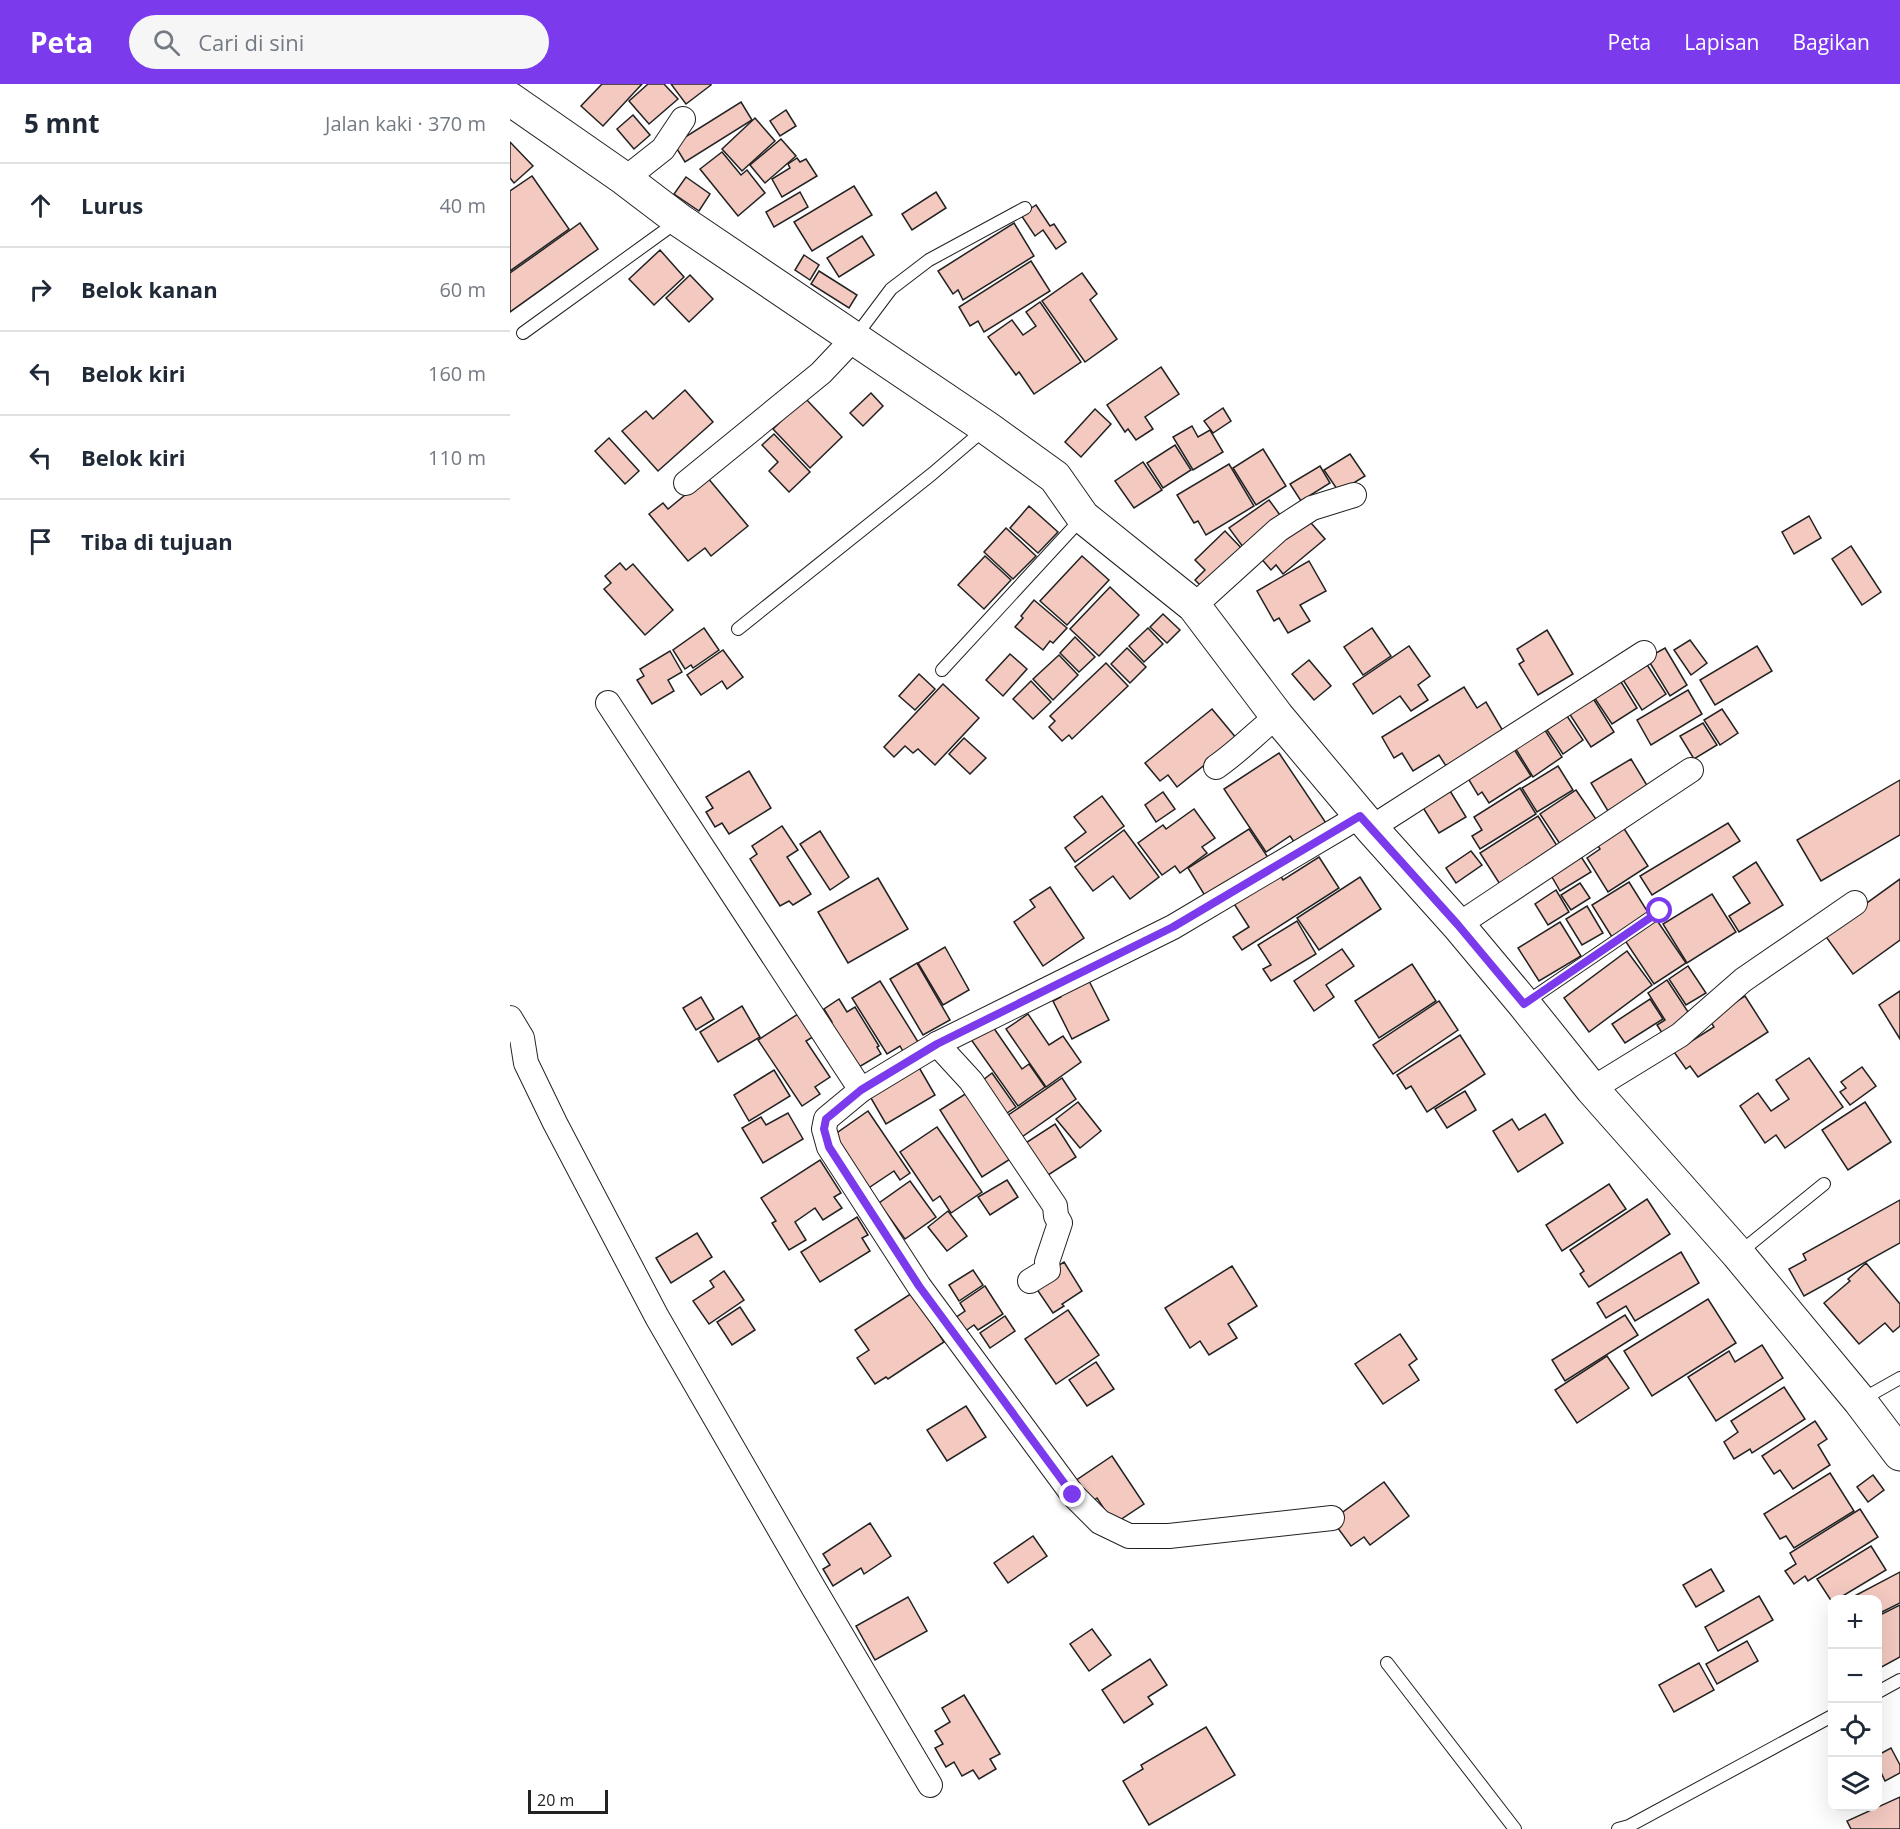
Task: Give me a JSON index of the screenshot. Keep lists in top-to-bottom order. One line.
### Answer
{"scale_bar":"20 m","page":{"header":"Peta","search":"Cari di sini","nav":["Peta","Lapisan","Bagikan"],"heading":["5 mnt","Jalan kaki · 370 m"],"list":[["Lurus","40 m"],["Belok kanan","60 m"],["Belok kiri","160 m"],["Belok kiri","110 m"],"Tiba di tujuan"],"map_buttons":["+","−"],"scale":"20 m"}}
